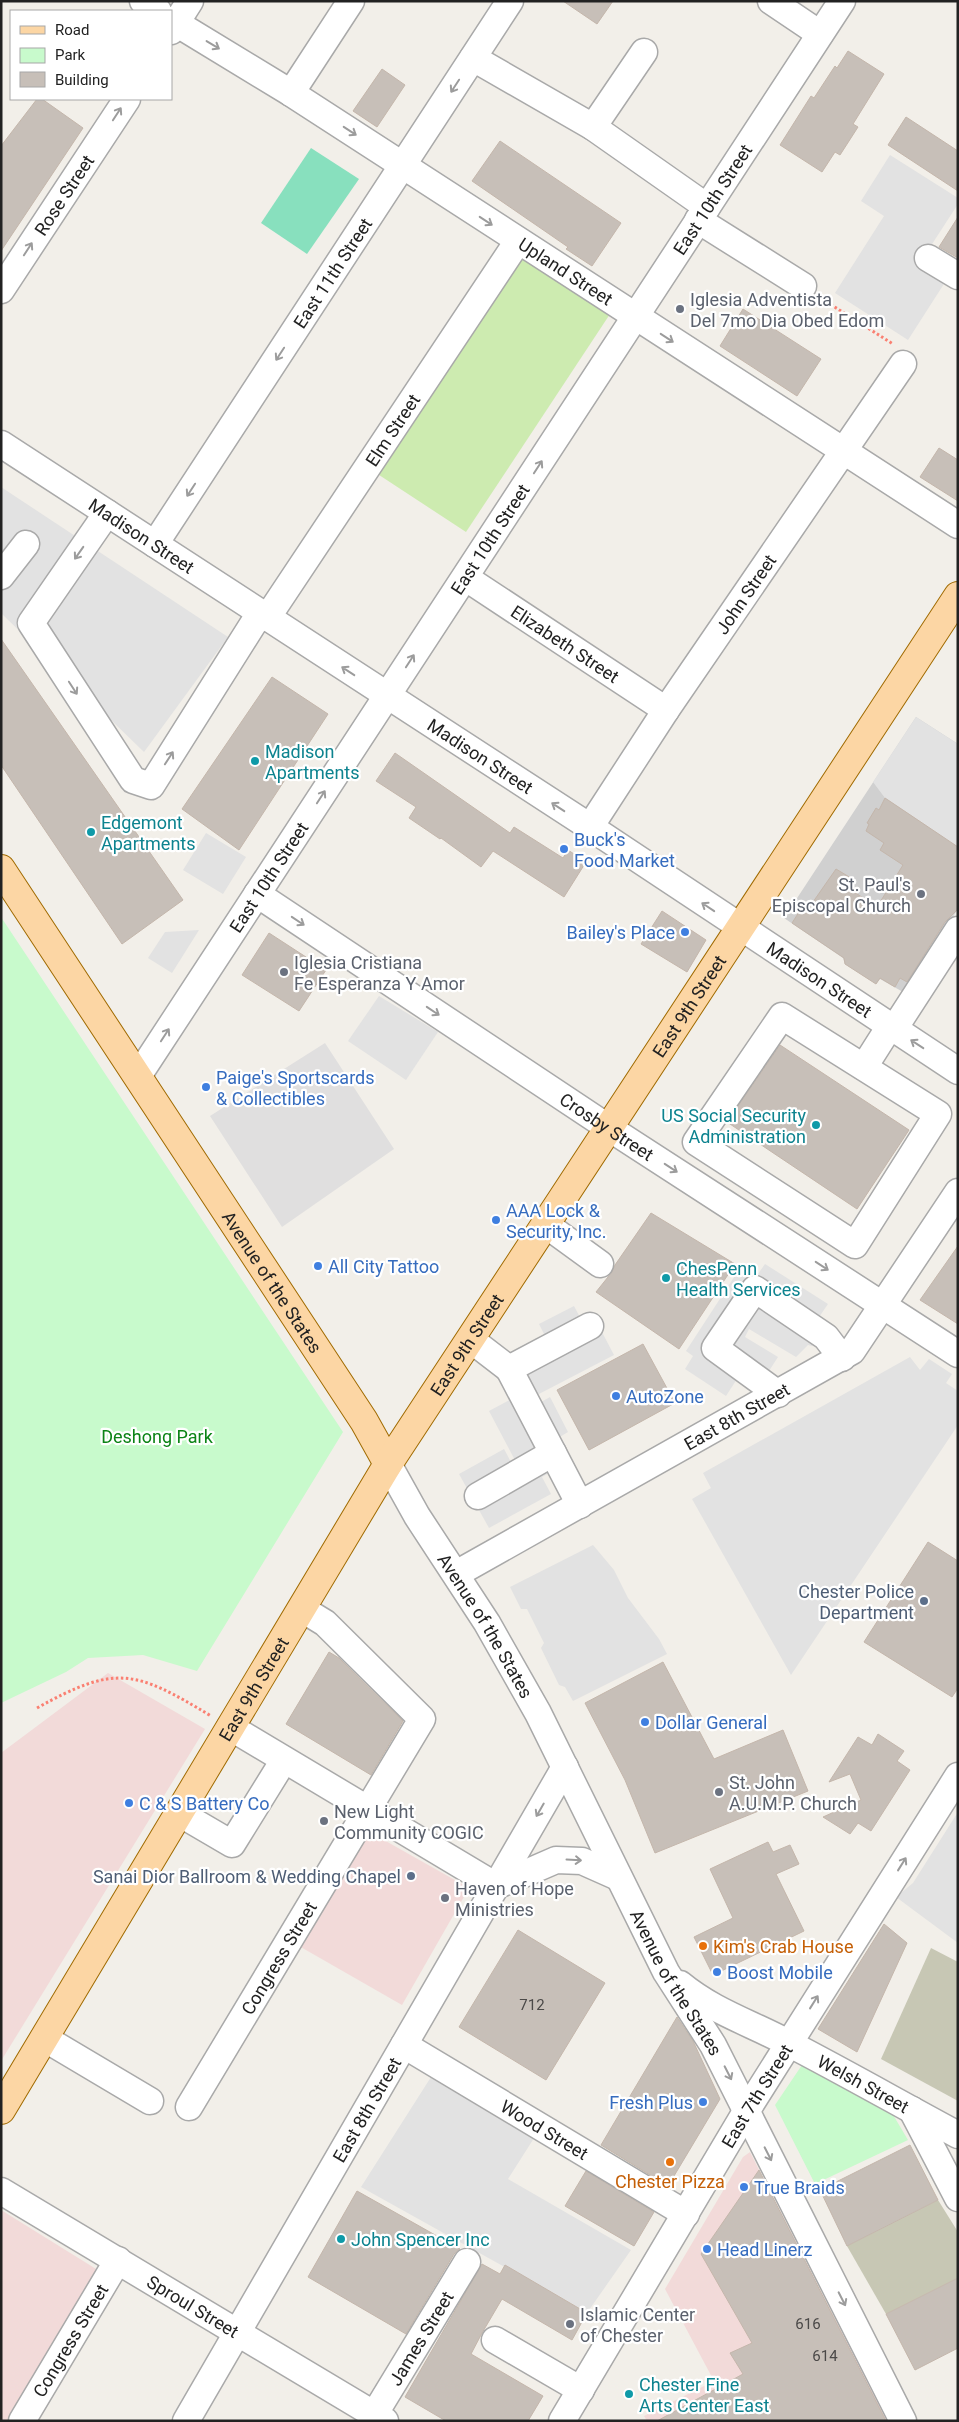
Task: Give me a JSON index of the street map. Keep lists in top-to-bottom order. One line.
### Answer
{"streets":{"main road":["East 9th Street","Avenue of the States"],"street":["Rose Street","East 10th Street","Upland Street","East 11th Street","Elm Street","Madison Street","John Street","Elizabeth Street","Crosby Street","East 8th Street","Congress Street","Welsh Street","East 7th Street","Wood Street","Sproul Street","James Street"]},"crossings":[["East 10th Street","Upland Street"],["East 10th Street","Madison Street"],["East 10th Street","Elizabeth Street"],["East 10th Street","Crosby Street"],["East 10th Street","Avenue of the States"],["Upland Street","East 11th Street"],["Upland Street","Elm Street"],["Upland Street","John Street"],["East 11th Street","Madison Street"],["Elm Street","Madison Street"],["Madison Street","John Street"],["Madison Street","East 9th Street"],["John Street","Elizabeth Street"],["East 9th Street","Crosby Street"],["East 9th Street","Avenue of the States"],["East 9th Street","Congress Street"],["Crosby Street","East 8th Street"],["Avenue of the States","East 8th Street"],["Avenue of the States","Welsh Street"],["Avenue of the States","East 7th Street"],["East 8th Street","Wood Street"],["East 8th Street","Sproul Street"],["Congress Street","Sproul Street"],["Welsh Street","East 7th Street"],["East 7th Street","Wood Street"],["Sproul Street","James Street"]],"one_way":["Rose Street","East 10th Street","East 11th Street","Madison Street","Crosby Street","East 7th Street"],"parks":["Deshong Park"],"places":["Iglesia Adventista Del 7mo Dia Obed Edom","Madison Apartments","Edgemont Apartments","Buck's Food Market","St. Paul's Episcopal Church","Bailey's Place","Iglesia Cristiana Fe Esperanza Y Amor","Paige's Sportscards & Collectibles","US Social Security Administration","AAA Lock & Security, Inc.","All City Tattoo","ChesPenn Health Services","AutoZone","Chester Police Department","Dollar General","St. John A.U.M.P. Church","C & S Battery Co","New Light Community COGIC","Sanai Dior Ballroom & Wedding Chapel","Haven of Hope Ministries","Kim's Crab House","Boost Mobile","Fresh Plus","Chester Pizza","True Braids","John Spencer Inc","Head Linerz","Islamic Center of Chester","Chester Fine Arts Center East"],"house_numbers":["712","616","614"],"legend":["Road","Park","Building"]}
